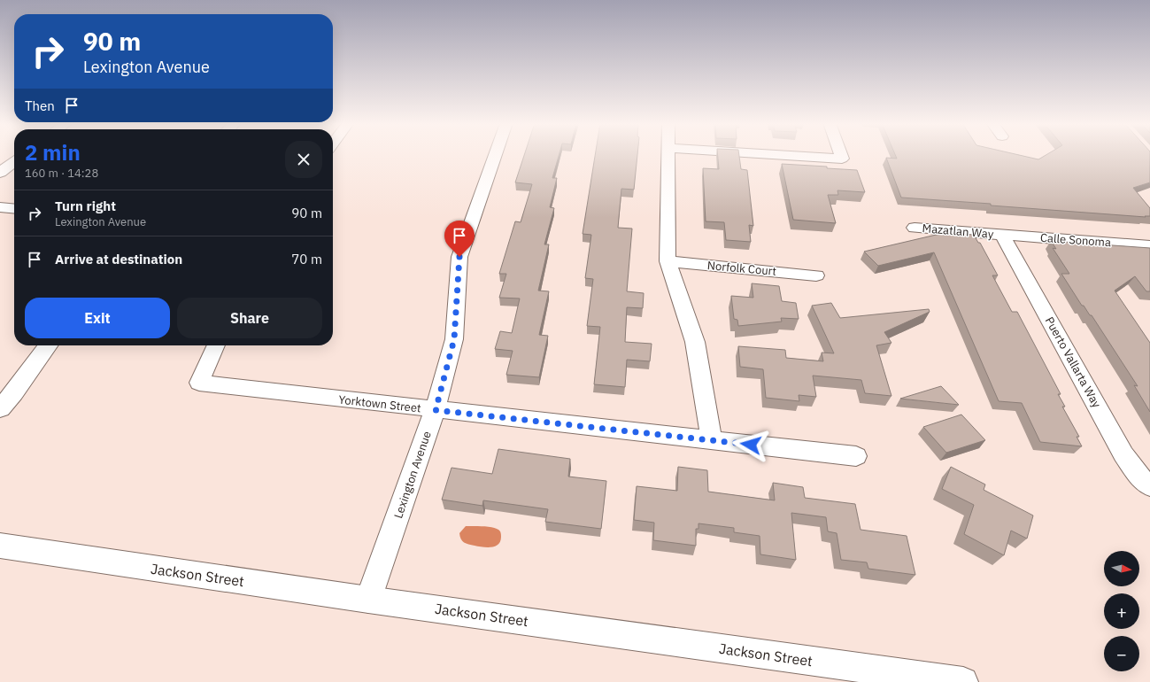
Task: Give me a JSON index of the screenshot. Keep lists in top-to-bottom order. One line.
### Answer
{"streets":{"main road":["Jackson Street"],"street":["Mazatlan Way","Calle Sonoma","Norfolk Court","Puerto Vallarta Way","Yorktown Street","Lexington Avenue"]},"crossings":[["Mazatlan Way","Calle Sonoma"],["Mazatlan Way","Puerto Vallarta Way"],["Calle Sonoma","Puerto Vallarta Way"],["Yorktown Street","Lexington Avenue"],["Lexington Avenue","Jackson Street"]],"north":"right","page":{"turn":["90 m","Lexington Avenue"],"then":"Then","heading":["2 min","160 m · 14:28"],"list":[{"name":"Turn right","note":"Lexington Avenue","value":"90 m"},{"name":"Arrive at destination","value":"70 m"}],"buttons":["Exit","Share"],"map_buttons":["+","−"]}}
